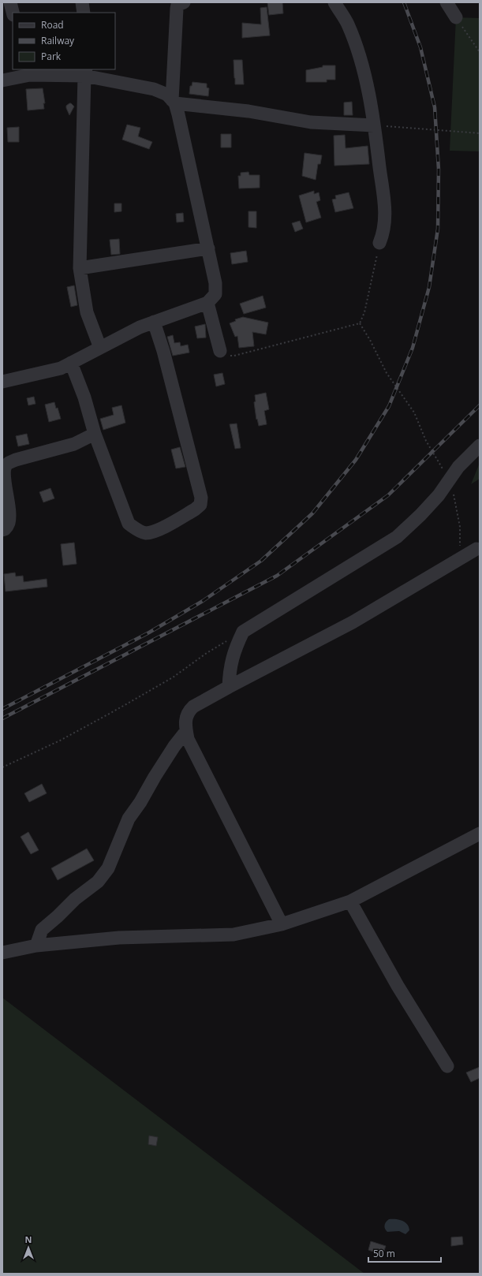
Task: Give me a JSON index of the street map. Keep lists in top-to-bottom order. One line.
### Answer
{"legend":["Road","Railway","Park"],"scale_bar":"50 m","north":"top"}
